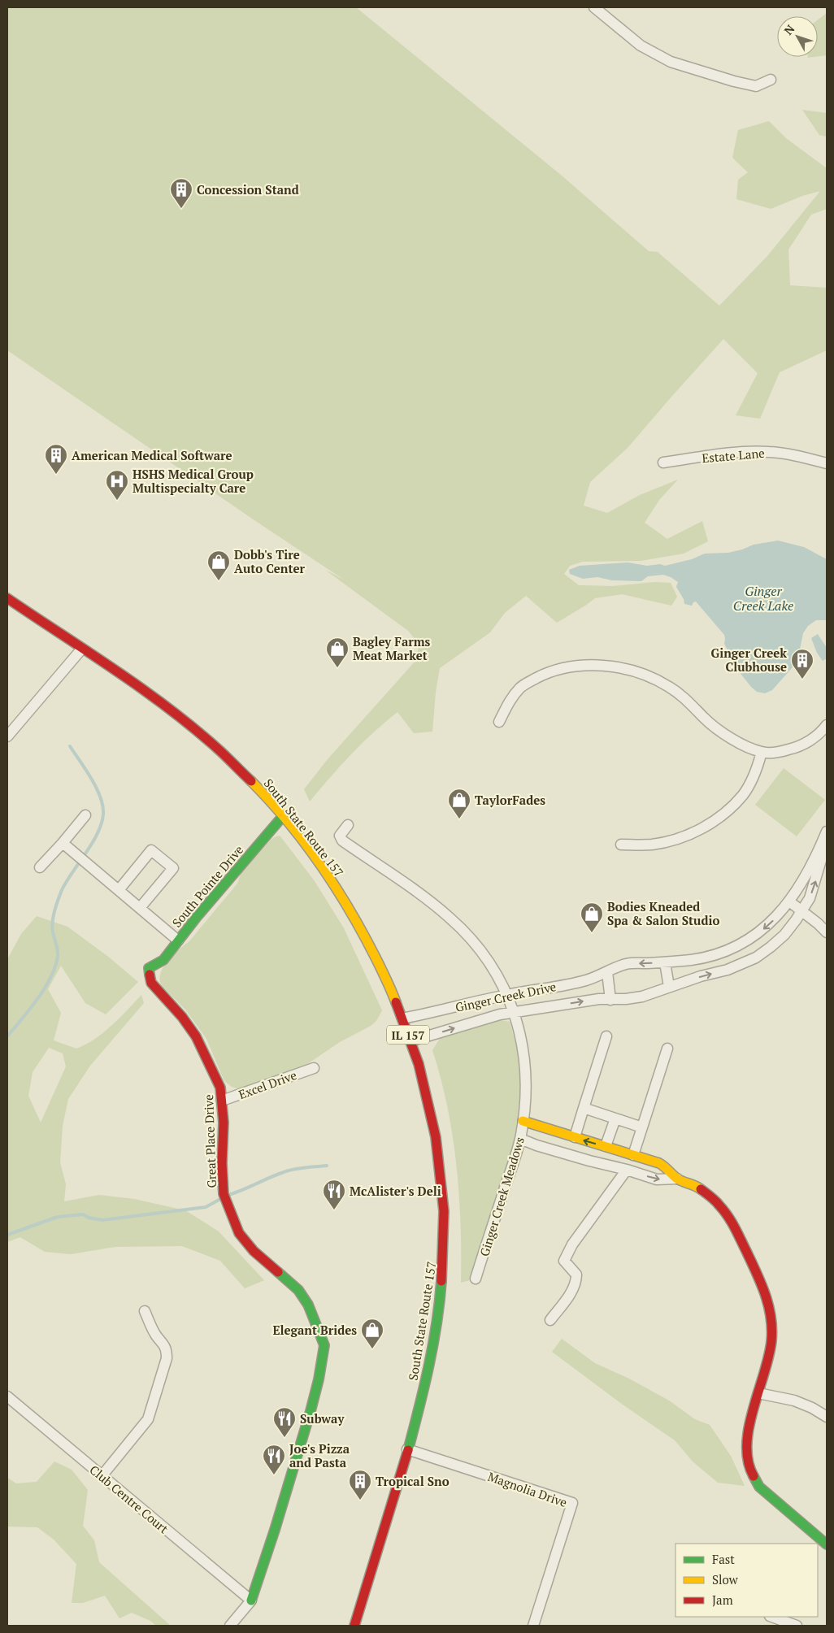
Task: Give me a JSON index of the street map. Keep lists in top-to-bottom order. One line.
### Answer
{"streets":{"street":["Estate Lane","South State Route 157","South Pointe Drive","Ginger Creek Drive","IL 157","Excel Drive","Great Place Drive","Ginger Creek Meadows","Magnolia Drive","Club Centre Court"]},"crossings":[["South State Route 157","South Pointe Drive"],["South State Route 157","Ginger Creek Drive"],["South State Route 157","Magnolia Drive"],["South Pointe Drive","Great Place Drive"],["Ginger Creek Drive","Ginger Creek Meadows"],["Excel Drive","Great Place Drive"],["Great Place Drive","Club Centre Court"]],"water":["Ginger Creek Lake"],"places":{"building":["Concession Stand","American Medical Software","Ginger Creek Clubhouse","Tropical Sno"],"hospital":["HSHS Medical Group Multispecialty Care"],"shop":["Dobb's Tire Auto Center","Bagley Farms Meat Market","TaylorFades","Bodies Kneaded Spa & Salon Studio","Elegant Brides"],"restaurant":["McAlister's Deli","Subway","Joe's Pizza and Pasta"]},"legend":["Fast","Slow","Jam"],"north":"top left"}
